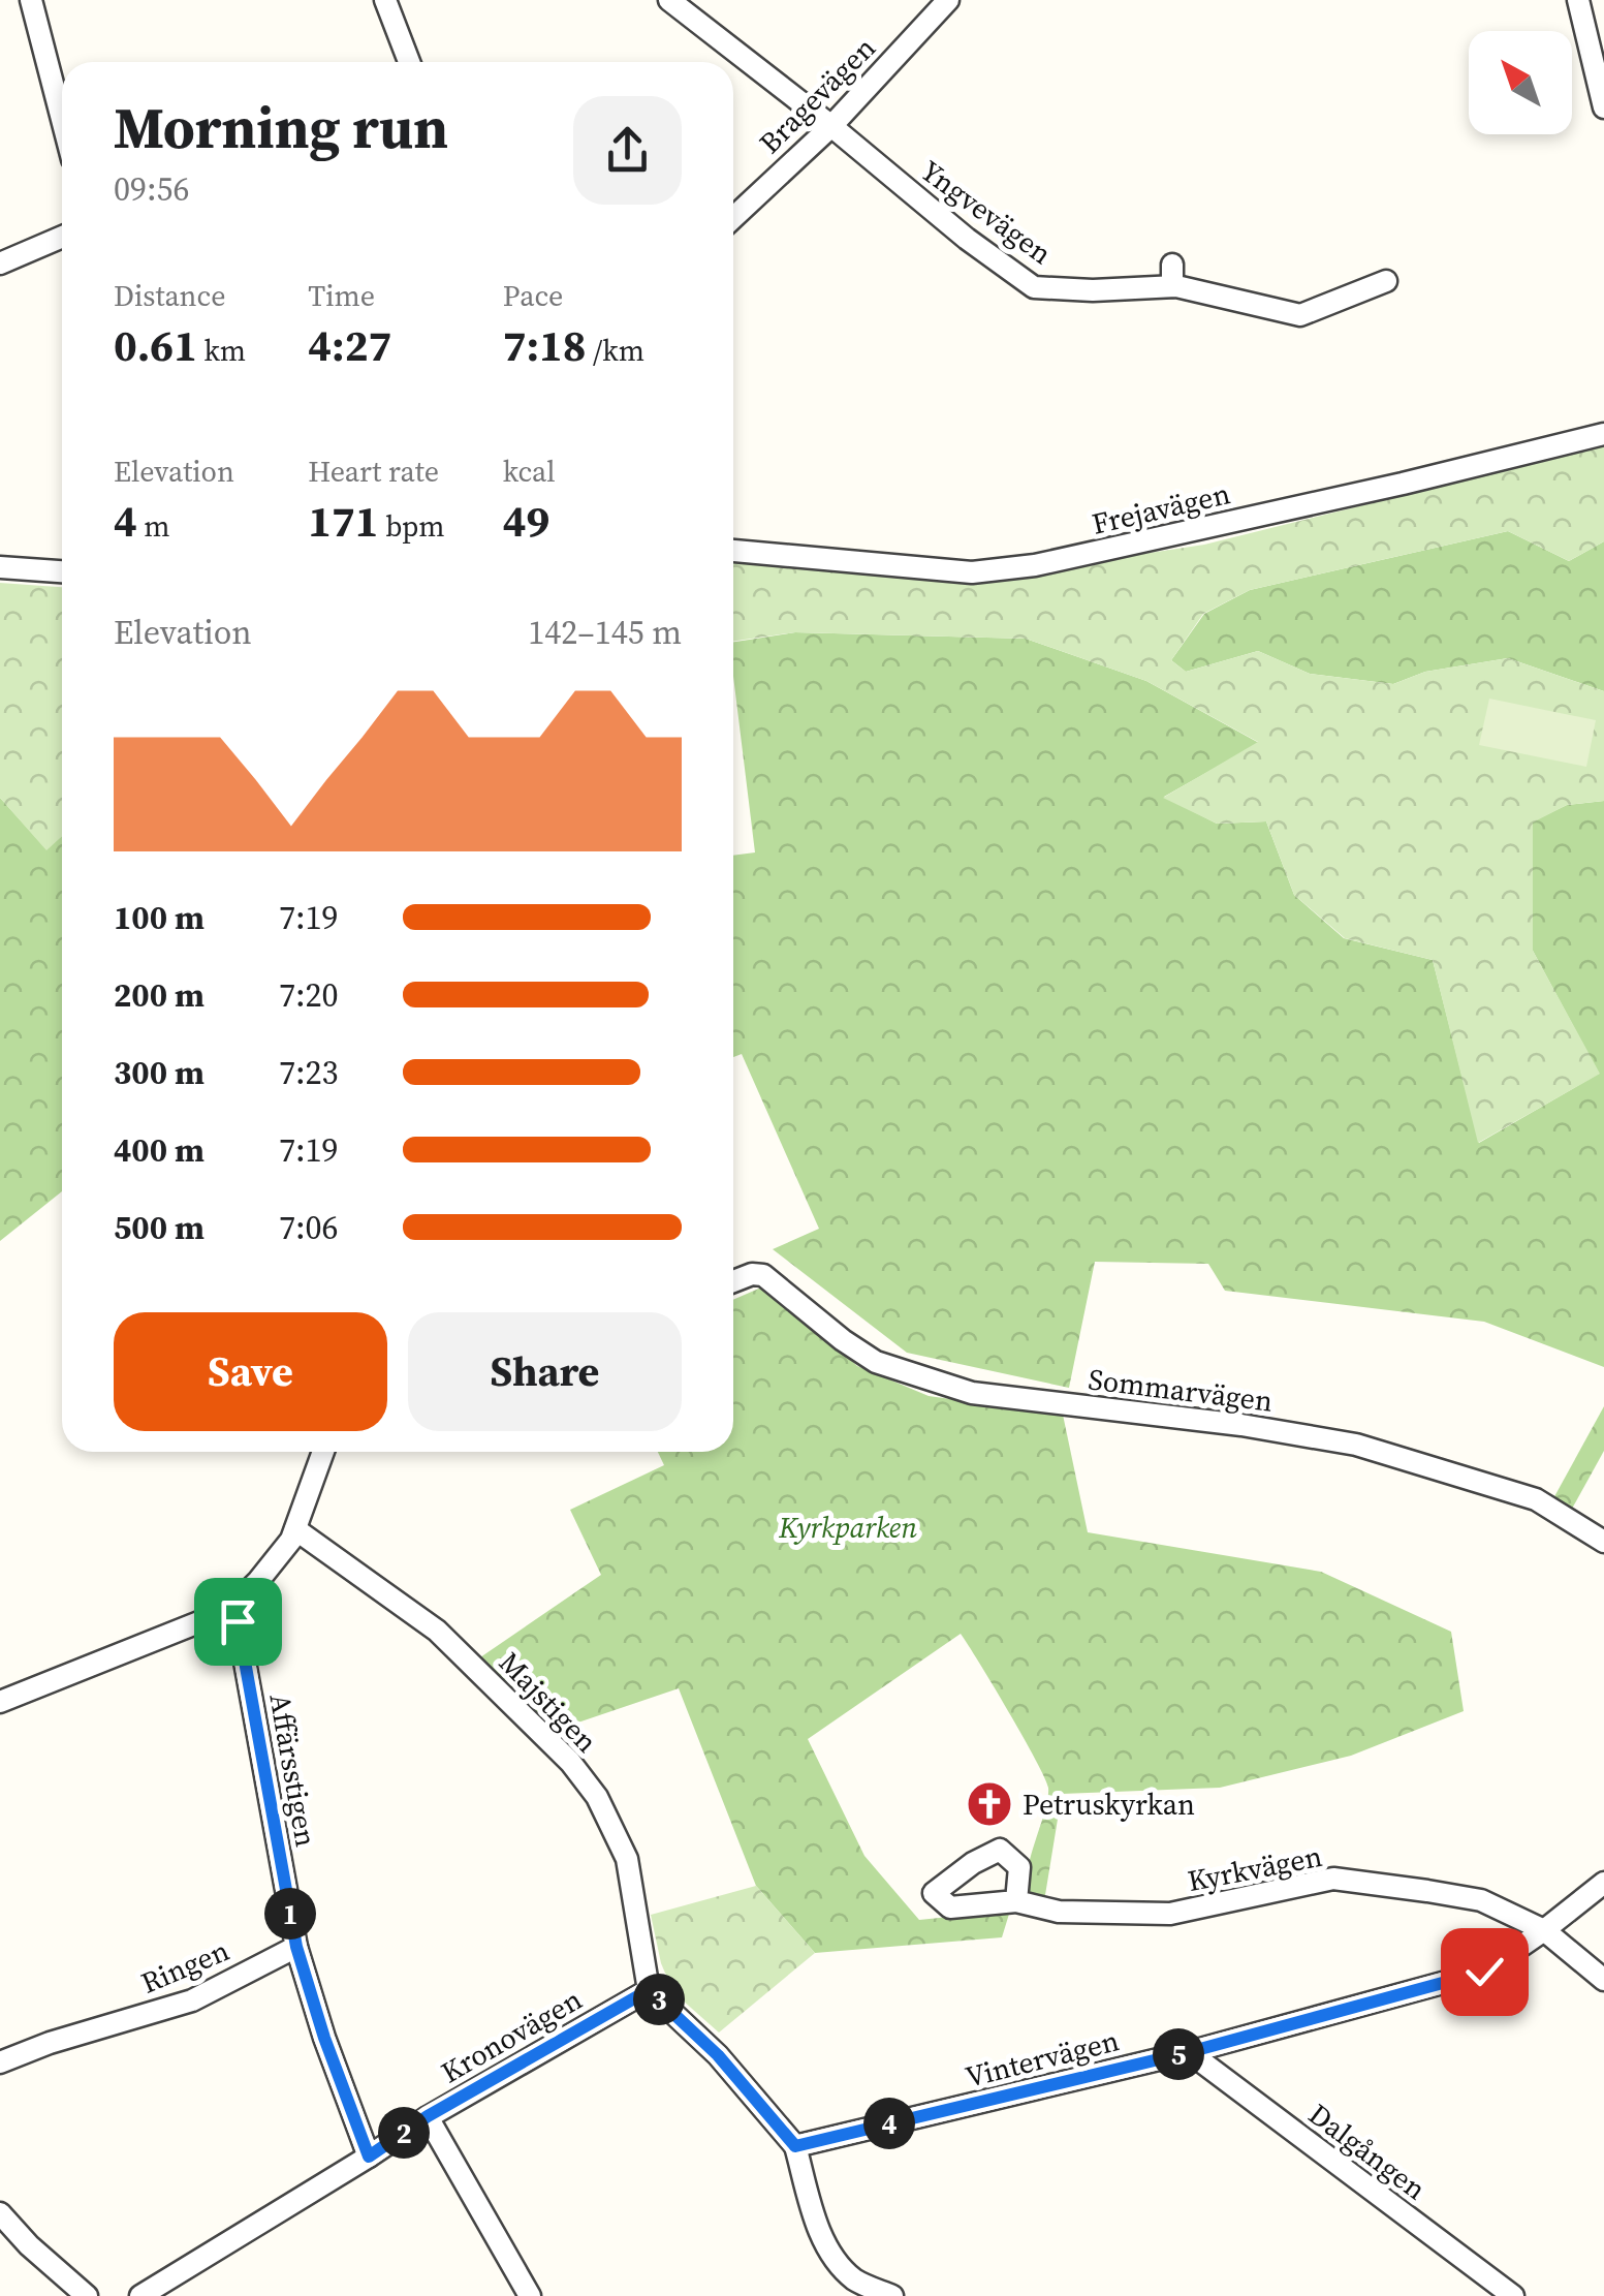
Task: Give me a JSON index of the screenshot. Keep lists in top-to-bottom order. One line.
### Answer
{"streets":{"street":["Bragevägen","Yngvevägen","Frejavägen","Sommarvägen","Majstigen","Affärsstigen","Kyrkvägen","Ringen","Kronovägen","Vintervägen","Dalgången"]},"crossings":[["Bragevägen","Yngvevägen"],["Majstigen","Kronovägen"],["Affärsstigen","Ringen"],["Kyrkvägen","Vintervägen"],["Vintervägen","Dalgången"]],"parks":["Kyrkparken"],"places":{"church":["Petruskyrkan"]},"north":"top left","page":{"heading":["Morning run","09:56"],"stats":[["Distance","0.61 km"],["Time","4:27"],["Pace","7:18 /km"],["Elevation","4 m"],["Heart rate","171 bpm"],["kcal","49"]],"chart":["Elevation","142–145 m"],"list":[{"name":"100 m","note":"7:19"},{"name":"200 m","note":"7:20"},{"name":"300 m","note":"7:23"},{"name":"400 m","note":"7:19"},{"name":"500 m","note":"7:06"}],"buttons":["Save","Share"],"pins":["1","3","5","4","2"]}}
